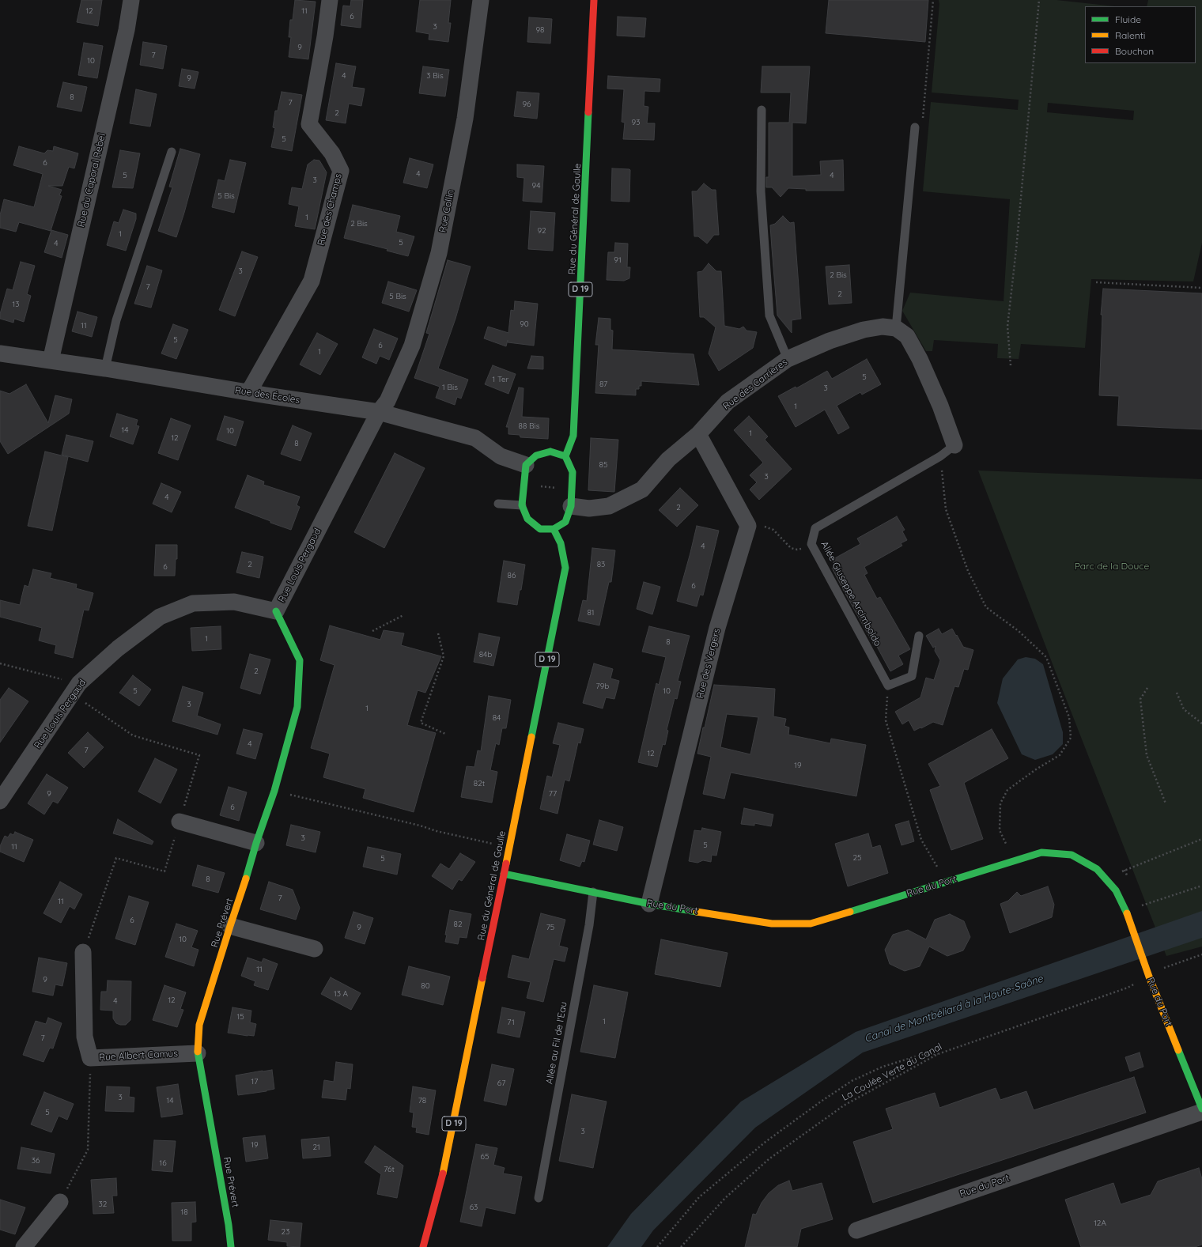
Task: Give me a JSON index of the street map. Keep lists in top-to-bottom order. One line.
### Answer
{"streets":{"street":["Rue du Caporal Rebel","Rue des Champs","Rue Collin","Rue du Général de Gaulle","D 19","Rue des Carrières","Rue des Écoles","Rue Louis Pergaud","Rue des Vergers","Rue du Port","Rue Prévert","Rue Albert Camus"],"lane":["Allée Giuseppe Arcimboldo","Allée au Fil de l'Eau"],"path":["La Coulée Verte du Canal"]},"crossings":[["Rue du Caporal Rebel","Rue des Écoles"],["Rue des Champs","Rue des Écoles"],["Rue Collin","Rue des Écoles"],["Rue Collin","Rue Louis Pergaud"],["Rue du Général de Gaulle","Rue du Port"],["Rue des Écoles","Rue Louis Pergaud"],["Rue Louis Pergaud","Rue Prévert"],["Rue des Vergers","Rue du Port"],["Rue du Port","Allée au Fil de l'Eau"],["Rue du Port","La Coulée Verte du Canal"],["Rue Prévert","Rue Albert Camus"]],"water":["Canal de Montbéliard à la Haute-Saône"],"parks":["Parc de la Douce"],"house_numbers":["12","11","6","3","98","9","7","10","4","3 Bis","9","8","7","96","2","93","5","6","4","5","4","3","94","5 Bis","1","2 Bis","92","1","5","4","91","3","2 Bis","7","2","5 Bis","13","90","11","5","6","1","5","1 Ter","87","1 Bis","3","1","88 Bis","14","10","1","12","8","85","3","4","2","4","2","83","6","86","6","81","1","8","84b","2","79b","5","10","3","1","84","4","7","12","19","82t","9","77","6","3","5","11","25","5","8","7","11","6","82","9","75","10","11","9","80","13 A","12","4","15","1","71","7","17","67","3","14","78","5","3","19","21","65","36","16","76t","32","63","18","12A","23"],"legend":["Fluide","Ralenti","Bouchon"]}
